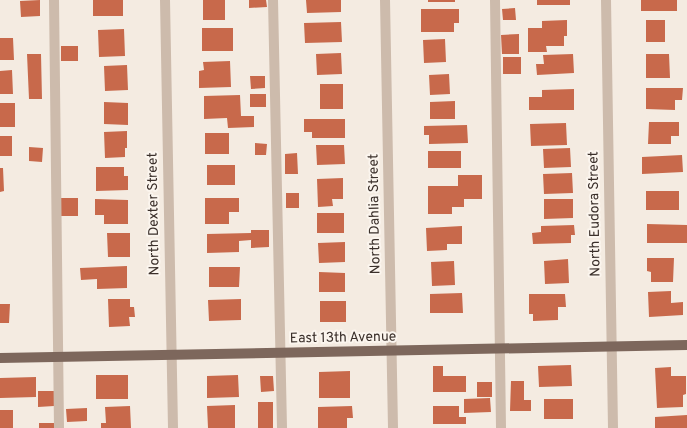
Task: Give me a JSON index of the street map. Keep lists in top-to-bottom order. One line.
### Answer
{"streets":{"main road":["East 13th Avenue"],"street":["North Dexter Street","North Dahlia Street","North Eudora Street"]},"crossings":[["North Dexter Street","East 13th Avenue"],["North Dahlia Street","East 13th Avenue"],["North Eudora Street","East 13th Avenue"]]}
